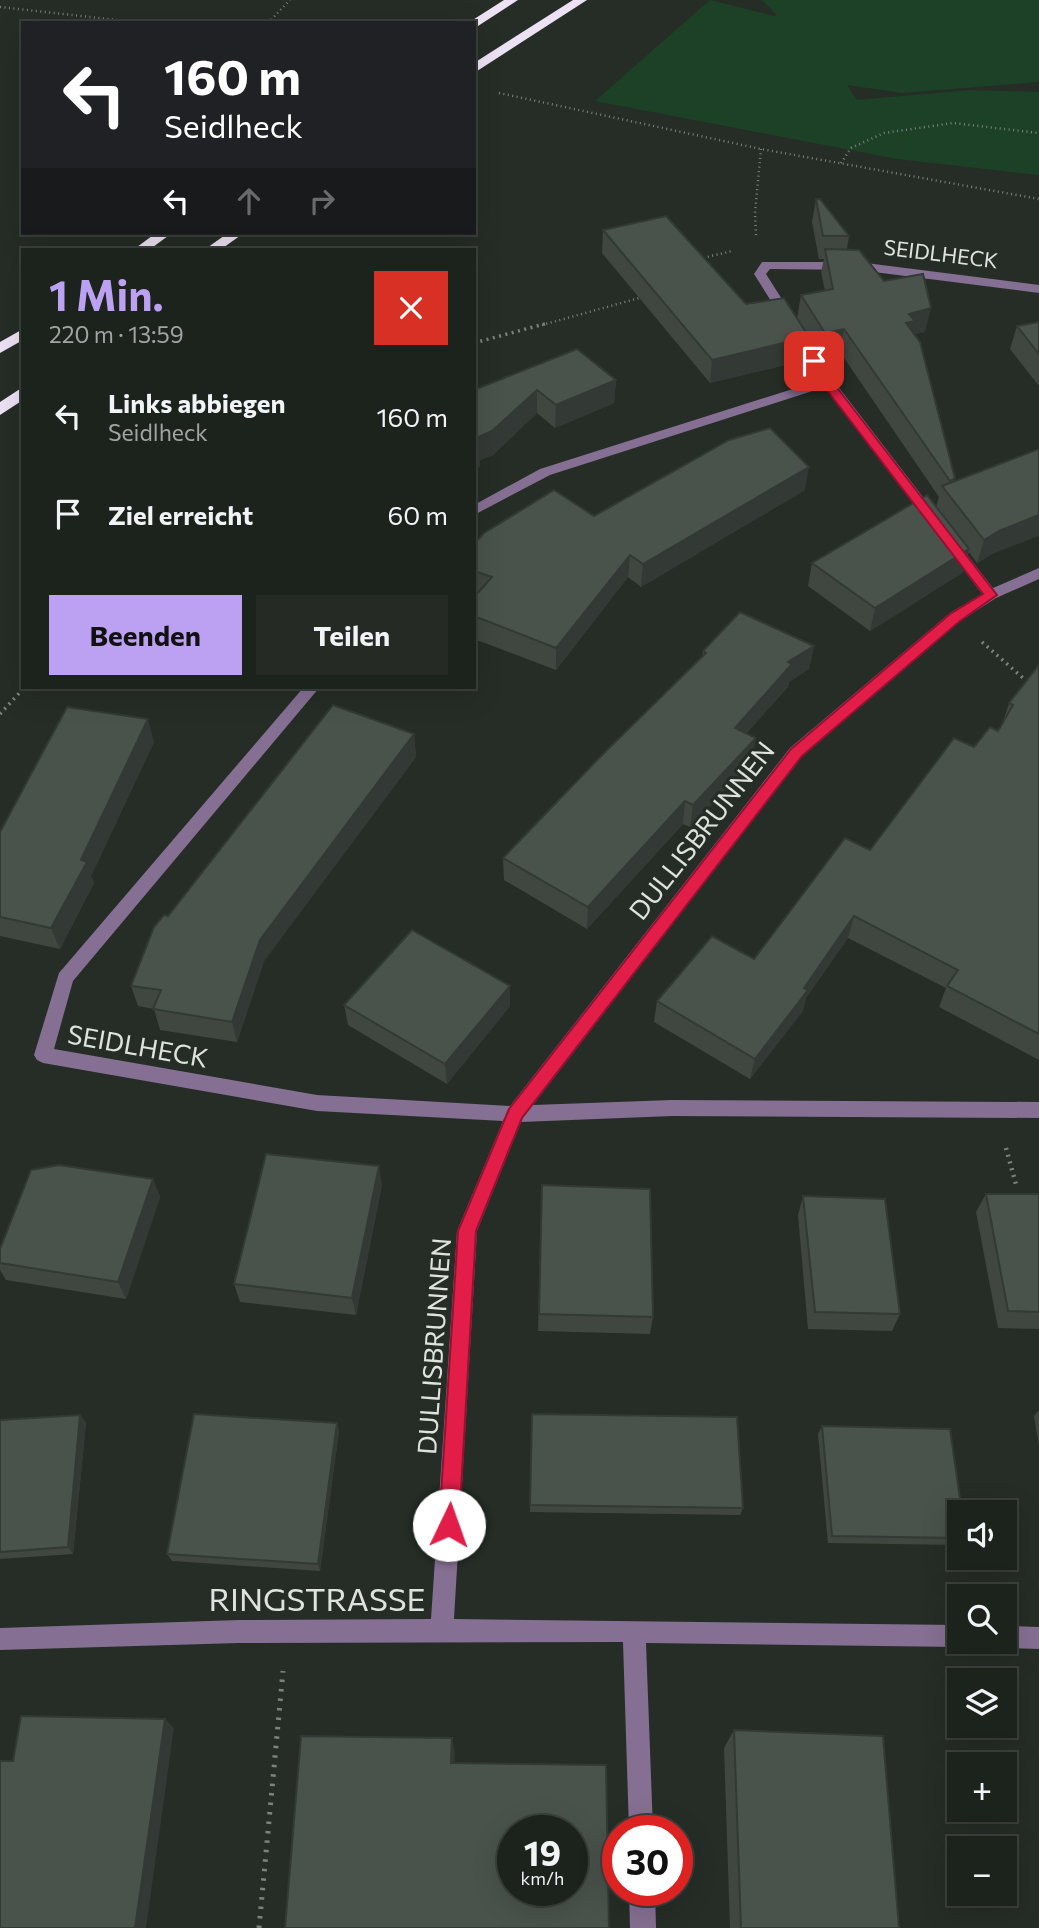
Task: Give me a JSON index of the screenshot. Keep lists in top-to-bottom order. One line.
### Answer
{"streets":{"street":["SEIDLHECK","DULLISBRUNNEN","RINGSTRASSE"]},"crossings":[["SEIDLHECK","DULLISBRUNNEN"],["DULLISBRUNNEN","RINGSTRASSE"]],"page":{"turn":["160 m","Seidlheck"],"heading":["1 Min.","220 m · 13:59"],"list":[{"name":"Links abbiegen","note":"Seidlheck","value":"160 m"},{"name":"Ziel erreicht","value":"60 m"}],"buttons":["Beenden","Teilen"],"map_buttons":["+","−"],"speed":"19 km/h","limit":"30"}}
